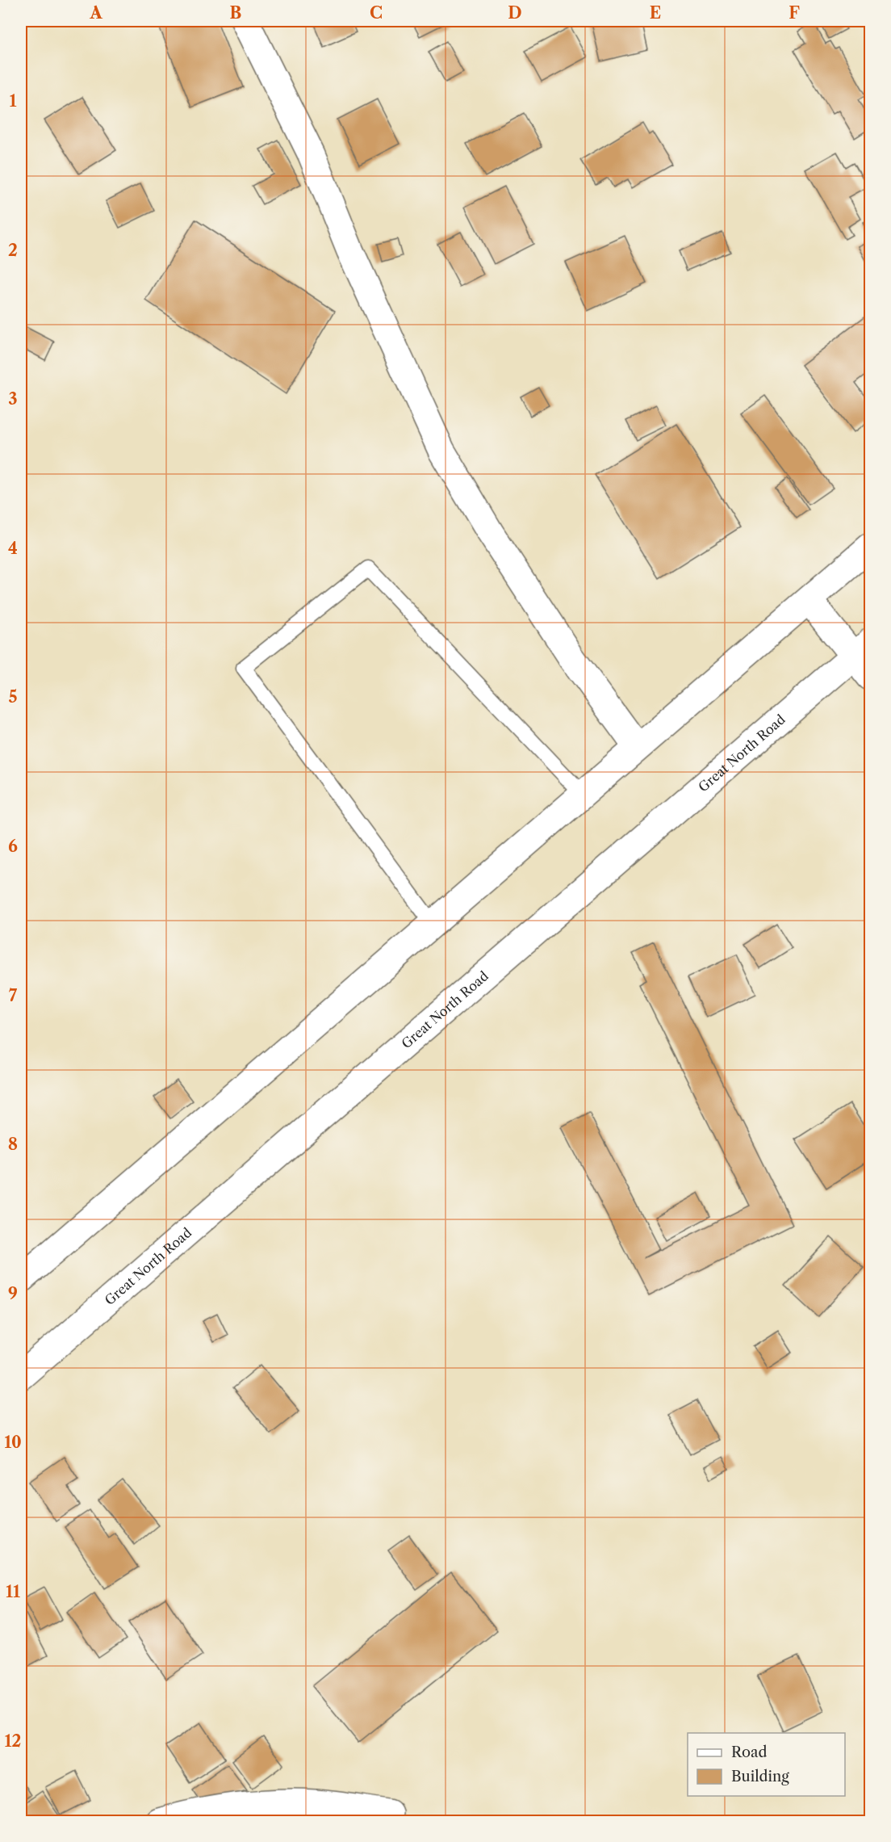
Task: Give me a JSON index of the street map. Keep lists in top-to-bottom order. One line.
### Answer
{"streets":{"main road":["Great North Road"]},"legend":["Road","Building"],"grid":{"columns":["A","B","C","D","E","F"],"rows":["1","2","3","4","5","6","7","8","9","10","11","12"]}}
